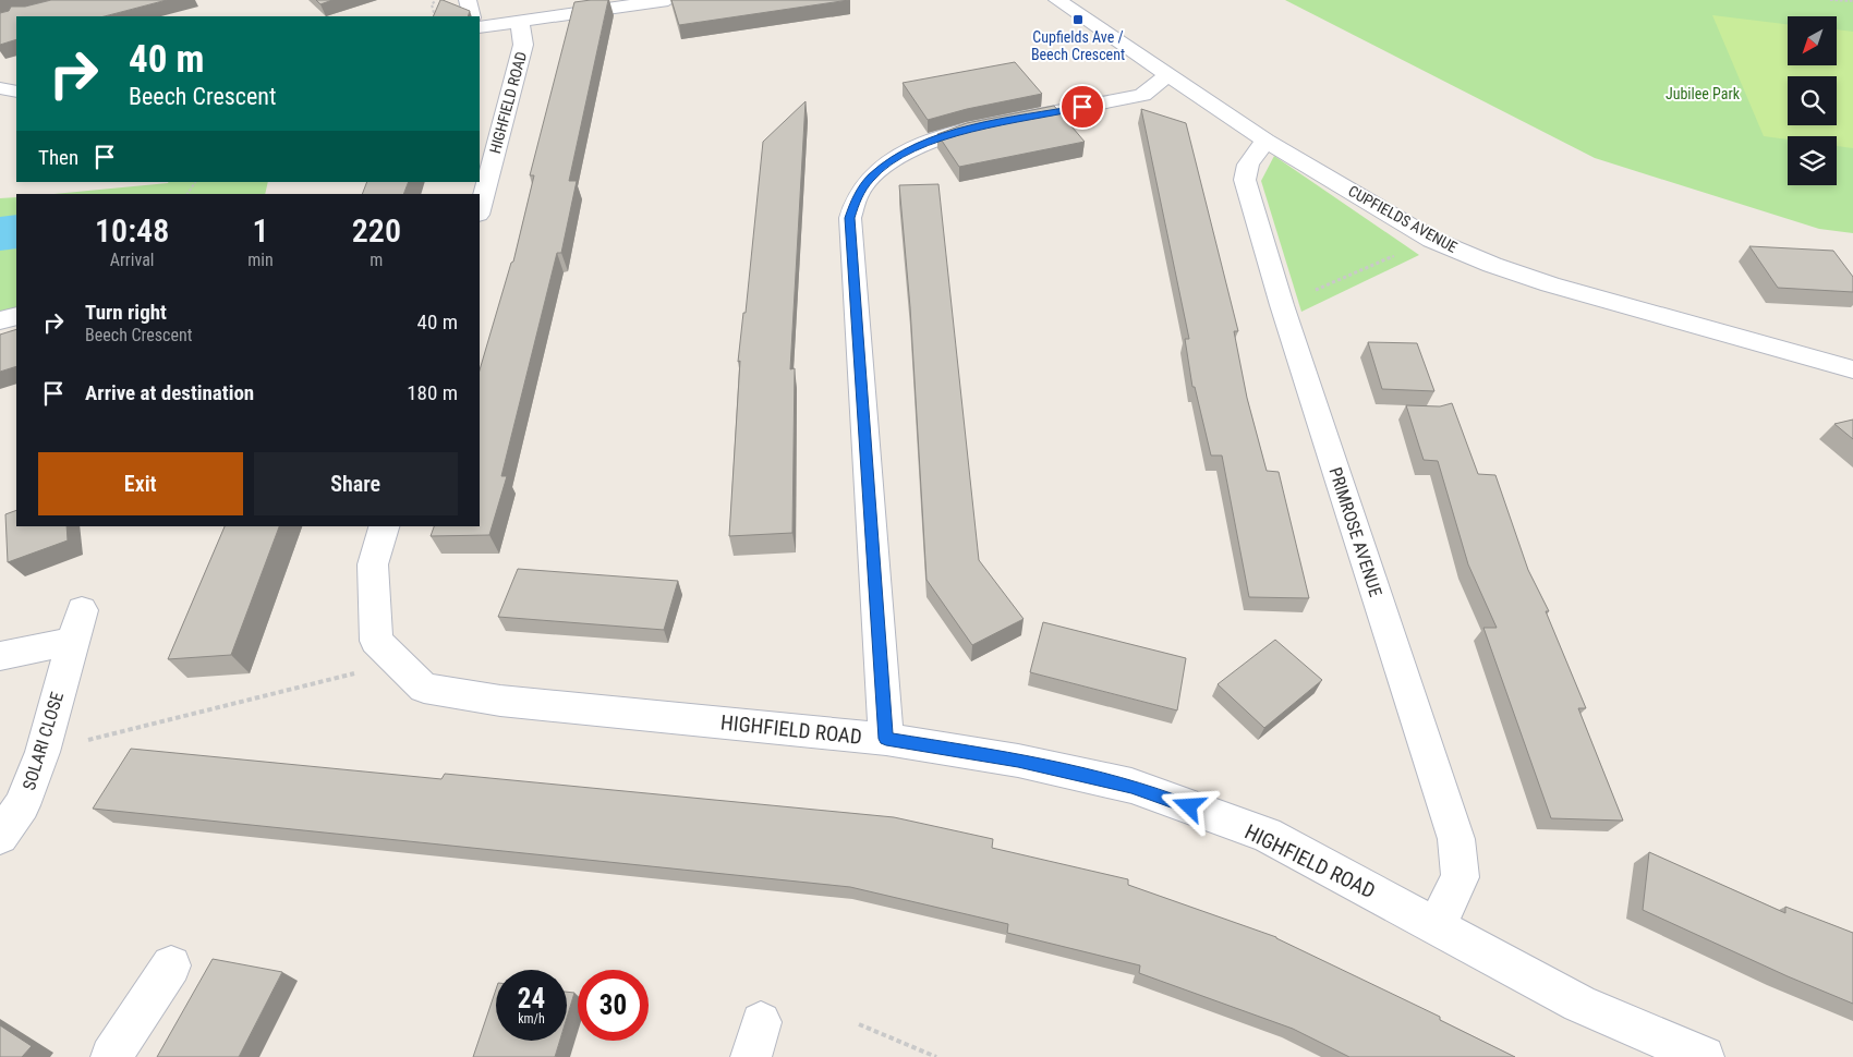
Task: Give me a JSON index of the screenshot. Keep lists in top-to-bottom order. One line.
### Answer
{"streets":{"street":["HIGHFIELD ROAD","CUPFIELDS AVENUE","PRIMROSE AVENUE","SOLARI CLOSE"]},"crossings":[["HIGHFIELD ROAD","PRIMROSE AVENUE"],["CUPFIELDS AVENUE","PRIMROSE AVENUE"]],"parks":["Jubilee Park"],"places":{"transit":["Cupfields Ave / Beech Crescent"]},"north":"bottom left","page":{"turn":["40 m","Beech Crescent"],"then":"Then","eta":["10:48","Arrival","1","min","220","m"],"list":[{"name":"Turn right","note":"Beech Crescent","value":"40 m"},{"name":"Arrive at destination","value":"180 m"}],"buttons":["Exit","Share"],"speed":"24 km/h","limit":"30"}}
